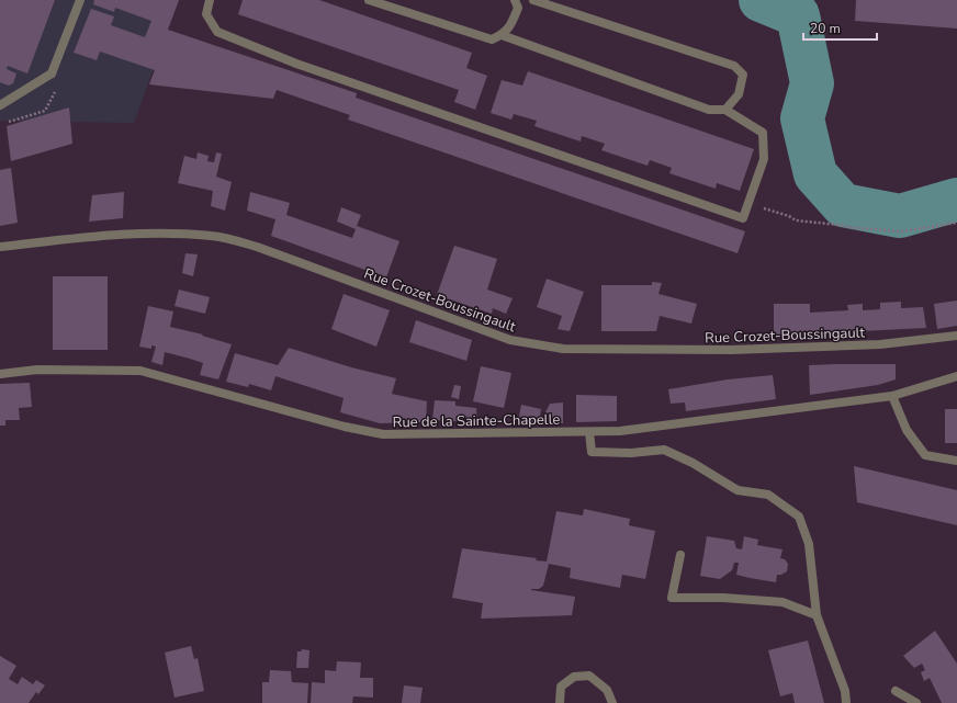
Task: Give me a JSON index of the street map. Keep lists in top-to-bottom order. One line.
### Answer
{"streets":{"street":["Rue Crozet-Boussingault","Rue de la Sainte-Chapelle"]},"scale_bar":"20 m"}
